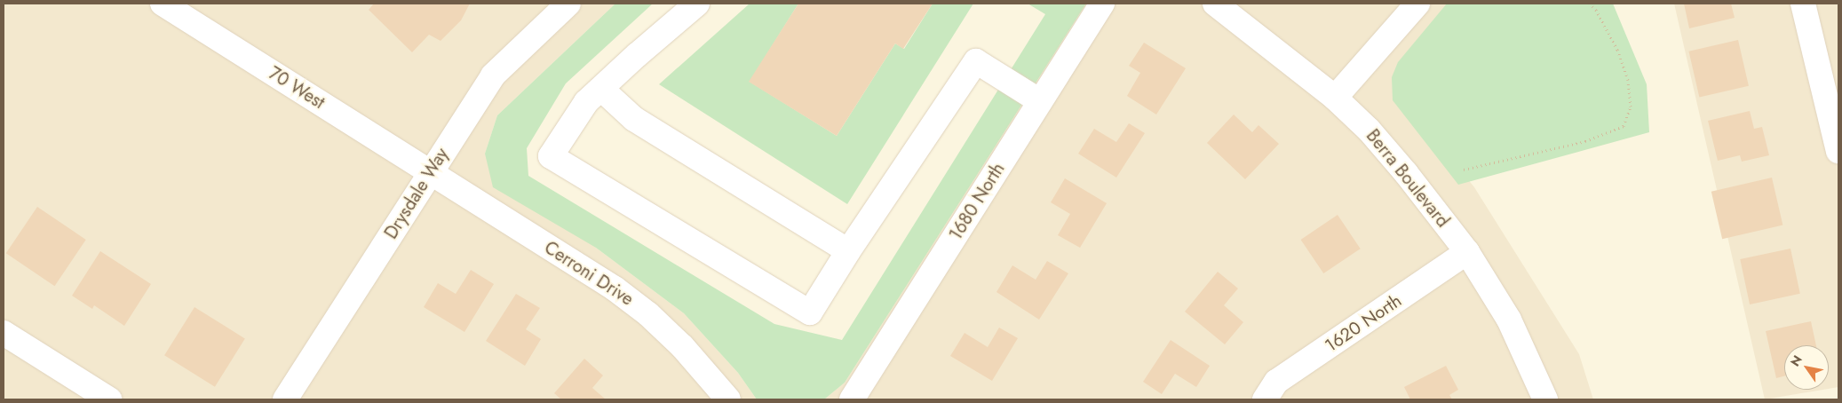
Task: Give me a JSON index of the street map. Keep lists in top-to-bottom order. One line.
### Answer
{"streets":{"street":["70 West","Berra Boulevard","Drysdale Way","1680 North","Cerroni Drive","1620 North"]},"crossings":[["70 West","Drysdale Way"],["70 West","Cerroni Drive"],["Berra Boulevard","1620 North"],["Drysdale Way","Cerroni Drive"]],"north":"top left"}
